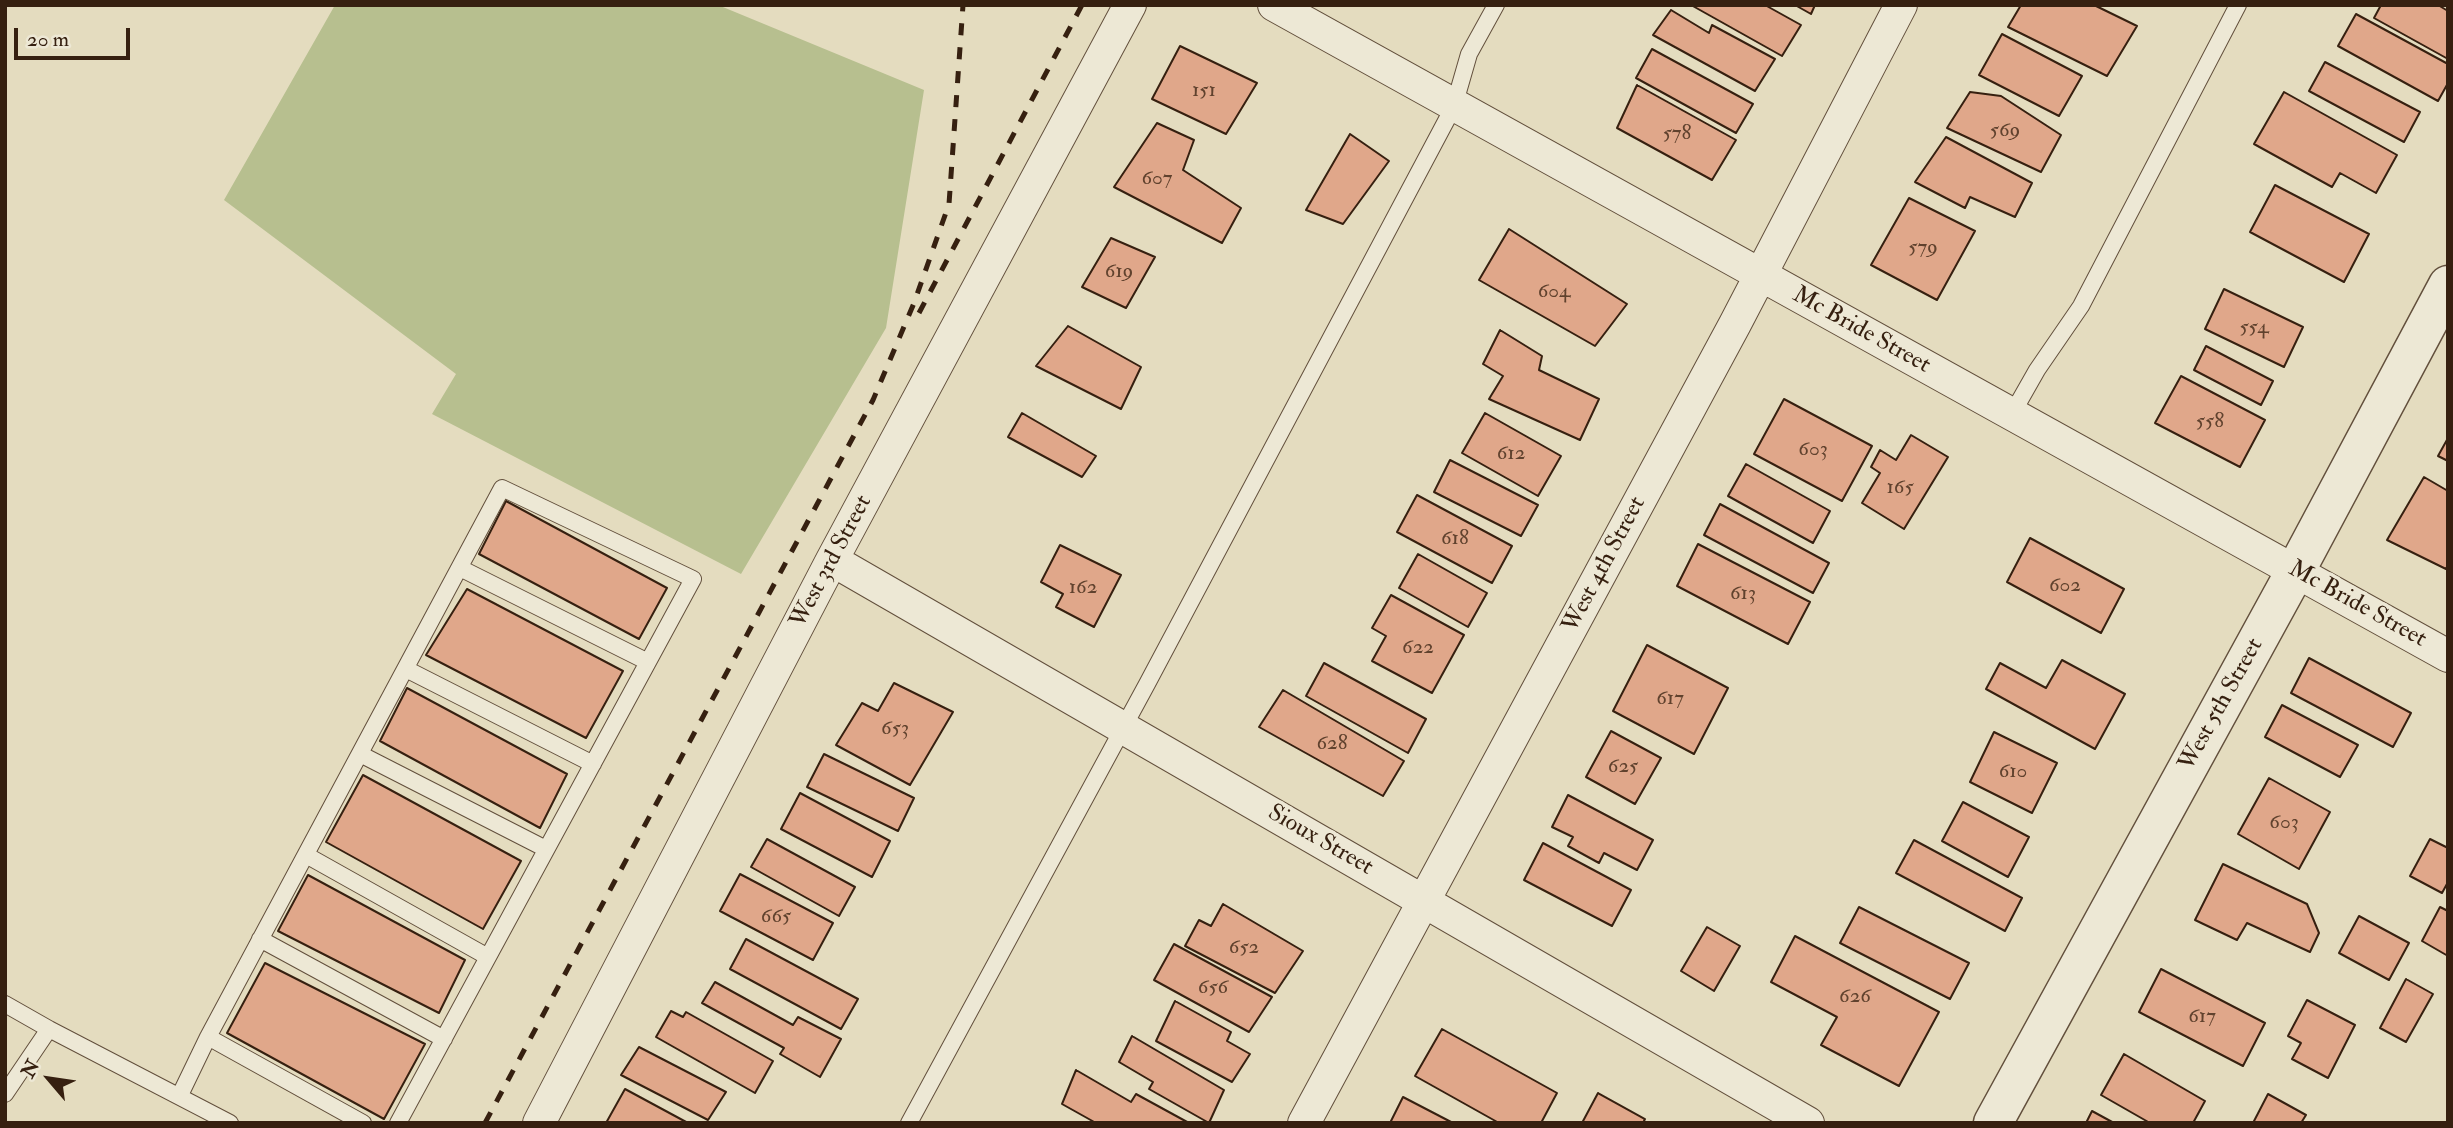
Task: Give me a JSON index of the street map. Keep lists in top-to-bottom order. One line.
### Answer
{"streets":{"street":["Mc Bride Street","West 3rd Street","West 4th Street","West 5th Street","Sioux Street"]},"crossings":[["Mc Bride Street","West 4th Street"],["Mc Bride Street","West 5th Street"],["West 3rd Street","Sioux Street"],["West 4th Street","Sioux Street"]],"house_numbers":["151","569","578","607","579","619","604","554","558","603","612","165","618","602","162","613","622","617","653","628","625","610","603","665","652","656","626","617"],"scale_bar":"20 m","north":"top left"}
